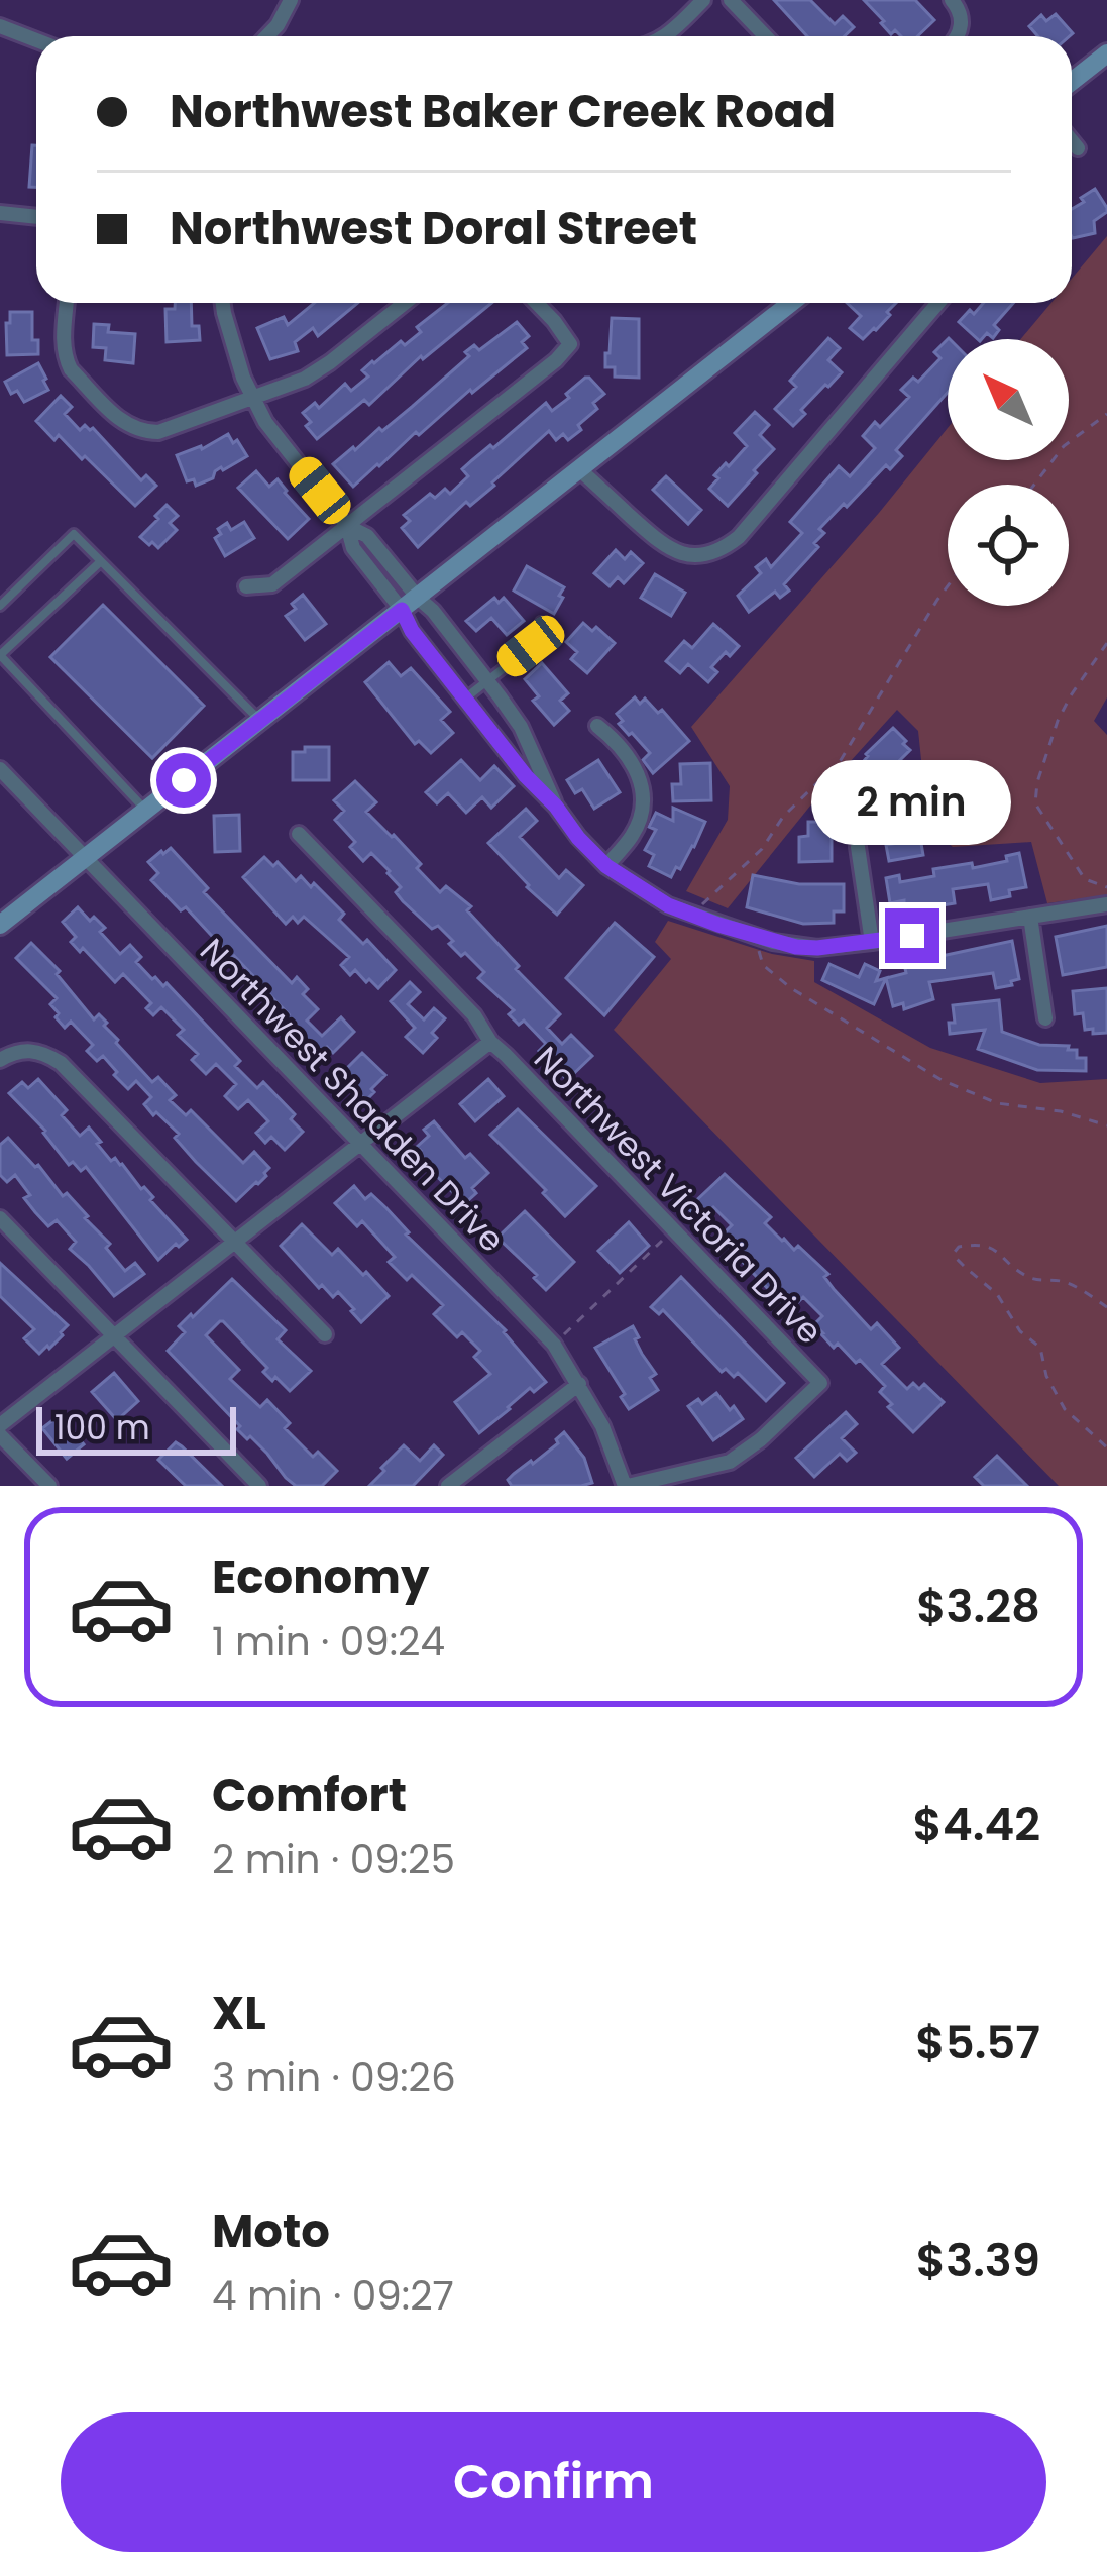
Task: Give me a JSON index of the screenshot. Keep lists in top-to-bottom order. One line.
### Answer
{"streets":{"street":["Northwest Shadden Drive","Northwest Victoria Drive"]},"crossings":[["Northwest Shadden Drive","Northwest Victoria Drive"]],"scale_bar":"100 m","north":"top left","page":{"banner":["Northwest Baker Creek Road","Northwest Doral Street"],"bubble":"2 min","scale":"100 m","list":[{"name":"Economy","note":"1 min · 09:24","value":"$3.28"},{"name":"Comfort","note":"2 min · 09:25","value":"$4.42"},{"name":"XL","note":"3 min · 09:26","value":"$5.57"},{"name":"Moto","note":"4 min · 09:27","value":"$3.39"}],"buttons":"Confirm"}}
